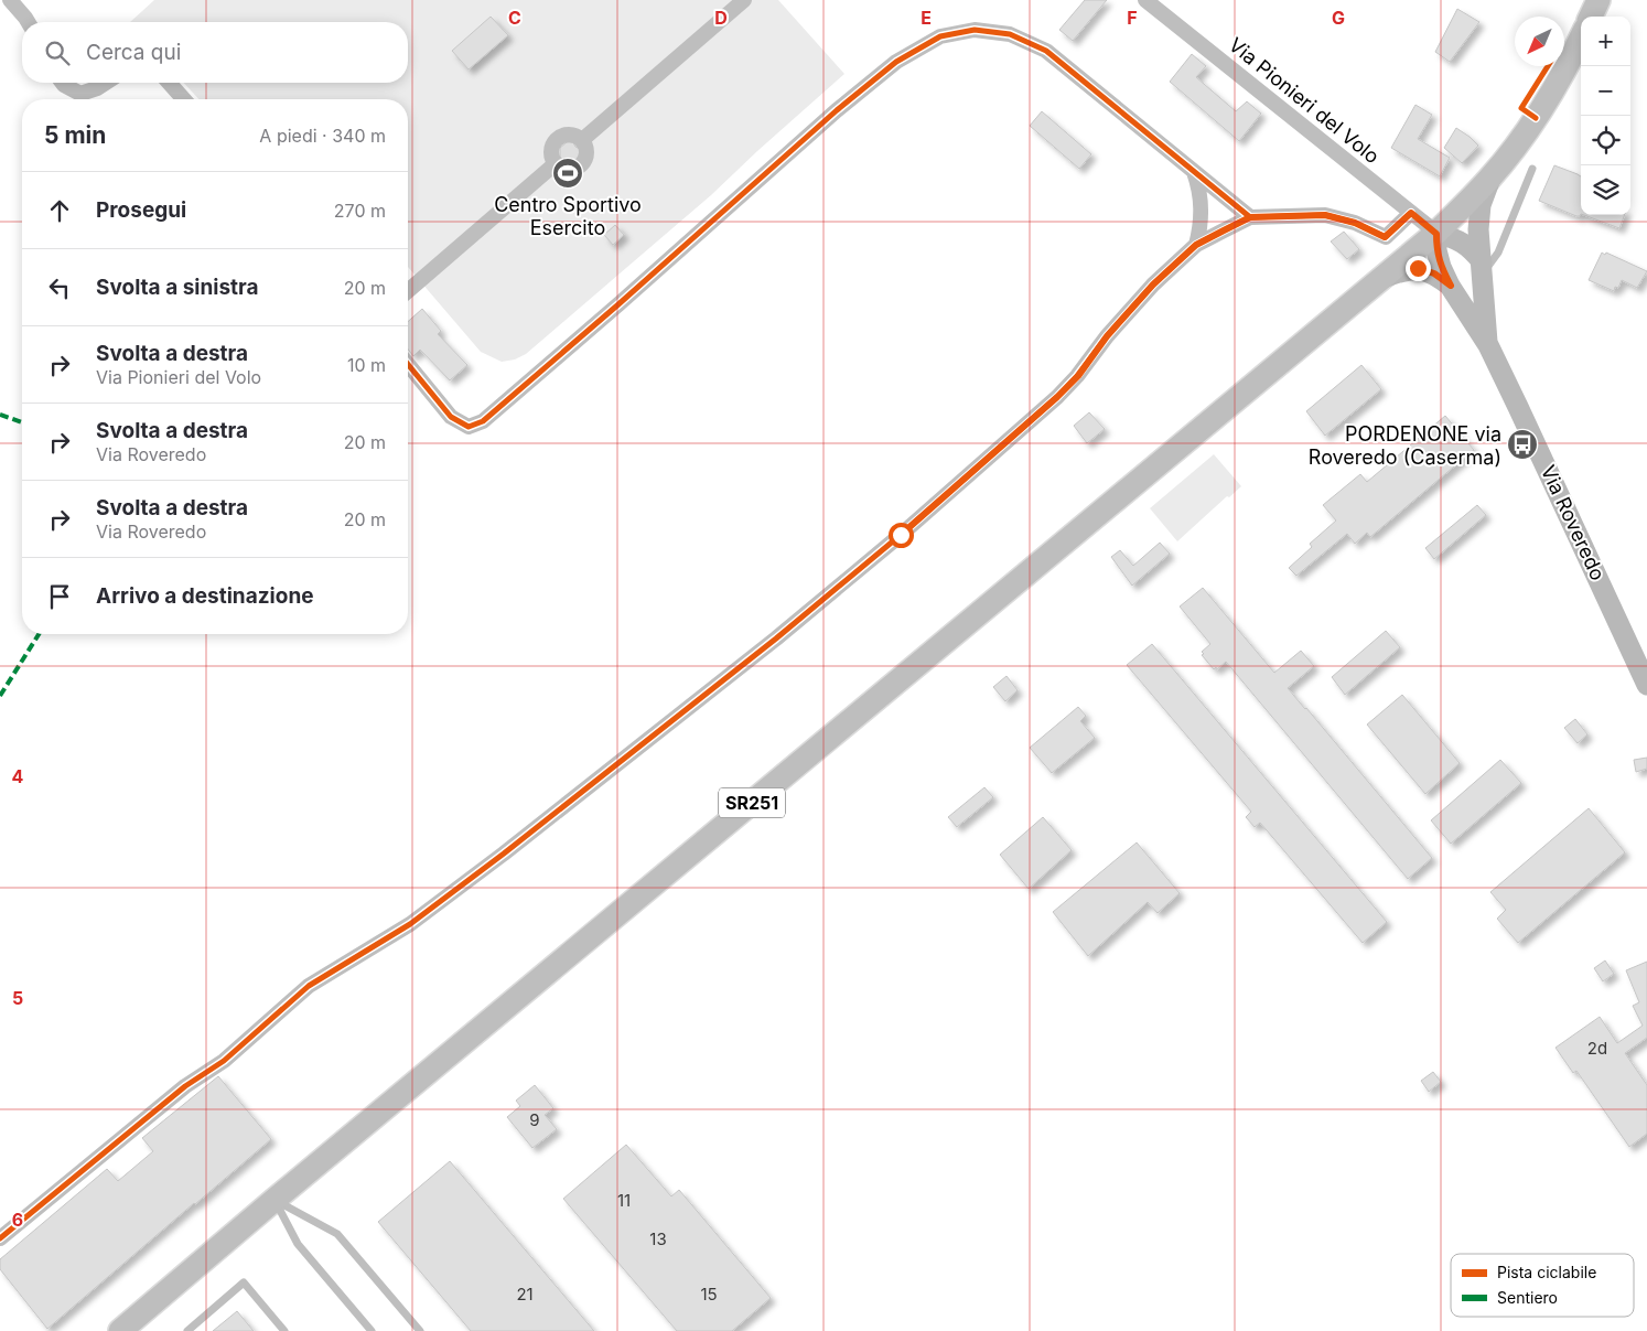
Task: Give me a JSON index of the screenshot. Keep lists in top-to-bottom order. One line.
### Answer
{"streets":{"main road":["Via Roveredo","SR251"],"street":["Via Pionieri del Volo"]},"crossings":[["Via Pionieri del Volo","Via Roveredo"],["Via Pionieri del Volo","SR251"],["Via Roveredo","SR251"]],"places":{"sports":["Centro Sportivo Esercito"],"bus stop":["PORDENONE via Roveredo (Caserma)"]},"house_numbers":["2d","9","11","13","21","15"],"legend":["Pista ciclabile","Sentiero"],"north":"bottom left","page":{"map_buttons":["+","−"],"search":"Cerca qui","heading":["5 min","A piedi · 340 m"],"list":[["Prosegui","270 m"],["Svolta a sinistra","20 m"],["Svolta a destra","Via Pionieri del Volo","10 m"],["Svolta a destra","Via Roveredo","20 m"],["Svolta a destra","Via Roveredo","20 m"],"Arrivo a destinazione"]},"grid":{"columns":["C","D","E","F","G"],"rows":["4","5","6"]}}
